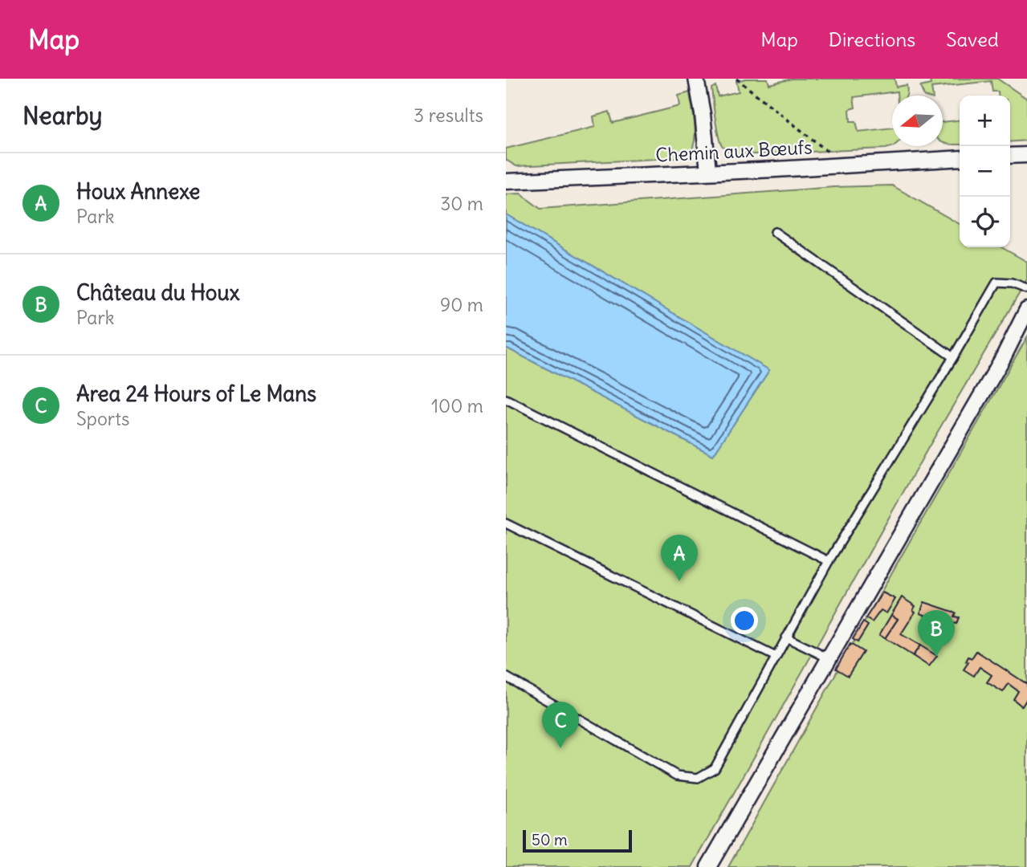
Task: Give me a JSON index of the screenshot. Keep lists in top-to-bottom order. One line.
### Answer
{"streets":{"street":["Chemin aux Bœufs"]},"scale_bar":"50 m","north":"left","page":{"header":"Map","nav":["Map","Directions","Saved"],"heading":["Nearby","3 results"],"map_buttons":["+","−"],"list":[{"mark":"A","name":"Houx Annexe","note":"Park","value":"30 m"},{"mark":"B","name":"Château du Houx","note":"Park","value":"90 m"},{"mark":"C","name":"Area 24 Hours of Le Mans","note":"Sports","value":"100 m"}],"pins":["A","B","C"],"scale":"50 m"}}
